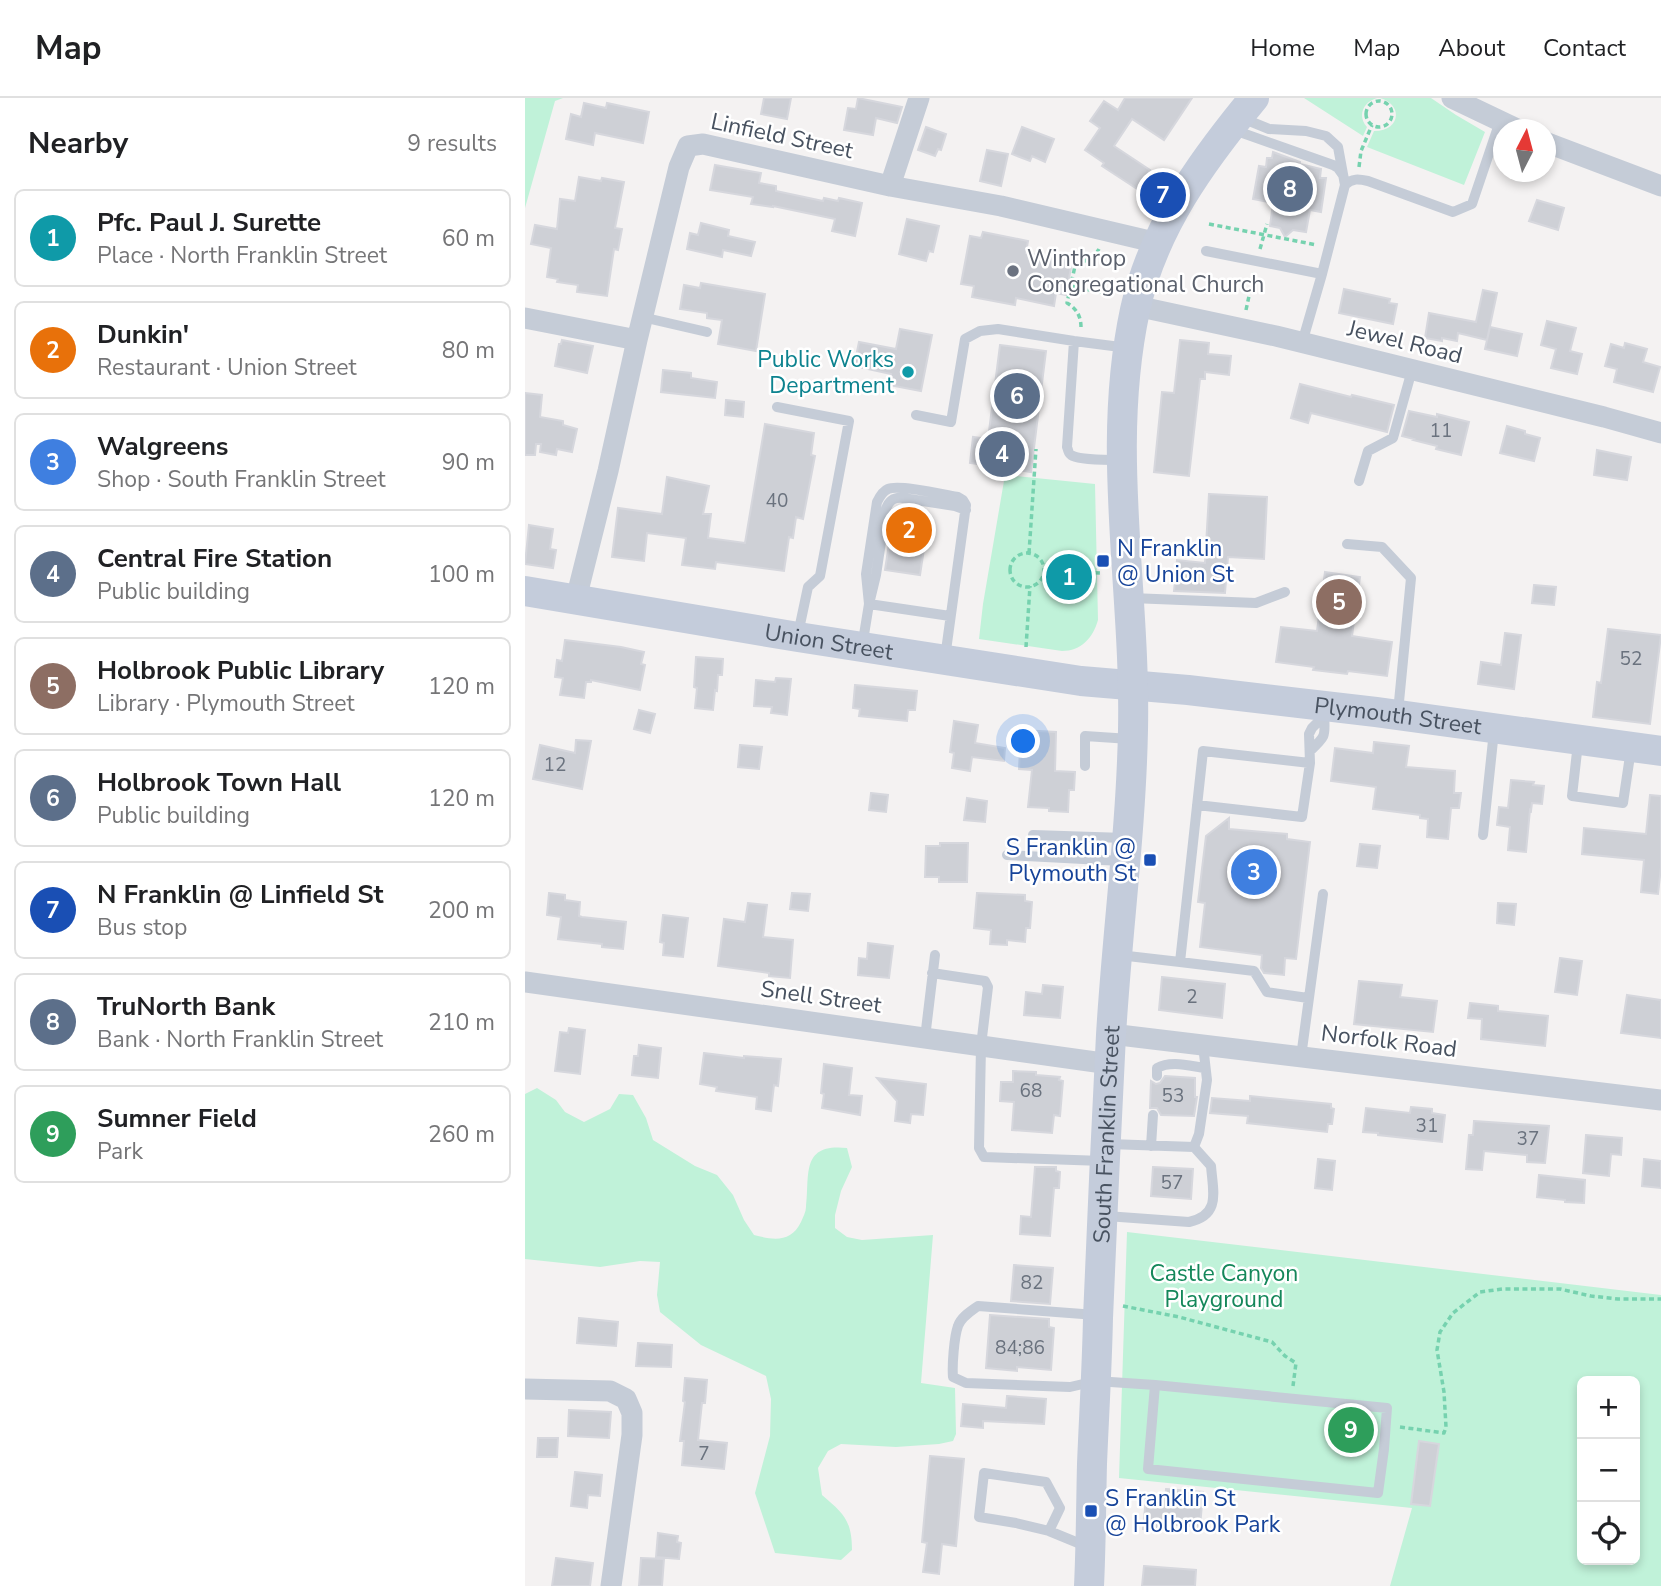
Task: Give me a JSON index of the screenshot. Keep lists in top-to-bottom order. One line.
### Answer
{"streets":{"main road":["Union Street","Plymouth Street","South Franklin Street"],"street":["Linfield Street","Jewel Road","Snell Street","Norfolk Road"]},"crossings":[["Linfield Street","Union Street"],["Linfield Street","South Franklin Street"],["Jewel Road","South Franklin Street"],["Union Street","Plymouth Street"],["Union Street","South Franklin Street"],["Plymouth Street","South Franklin Street"],["Snell Street","South Franklin Street"],["Norfolk Road","South Franklin Street"]],"parks":["Castle Canyon Playground"],"places":{"other":["Winthrop Congregational Church","Public Works Department"],"transit":["N Franklin @ Union St","S Franklin @ Plymouth St","S Franklin St @ Holbrook Park"]},"house_numbers":["11","40","52","12","2","68","53","31","37","57","82","84;86","7"],"north":"top","page":{"header":"Map","nav":["Home","Map","About","Contact"],"heading":["Nearby","9 results"],"pins":["8","7","6","4","2","1","5","3","9"],"list":[{"mark":"1","name":"Pfc. Paul J. Surette","note":"Place · North Franklin Street","value":"60 m"},{"mark":"2","name":"Dunkin'","note":"Restaurant · Union Street","value":"80 m"},{"mark":"3","name":"Walgreens","note":"Shop · South Franklin Street","value":"90 m"},{"mark":"4","name":"Central Fire Station","note":"Public building","value":"100 m"},{"mark":"5","name":"Holbrook Public Library","note":"Library · Plymouth Street","value":"120 m"},{"mark":"6","name":"Holbrook Town Hall","note":"Public building","value":"120 m"},{"mark":"7","name":"N Franklin @ Linfield St","note":"Bus stop","value":"200 m"},{"mark":"8","name":"TruNorth Bank","note":"Bank · North Franklin Street","value":"210 m"},{"mark":"9","name":"Sumner Field","note":"Park","value":"260 m"}],"map_buttons":["+","−"]}}
